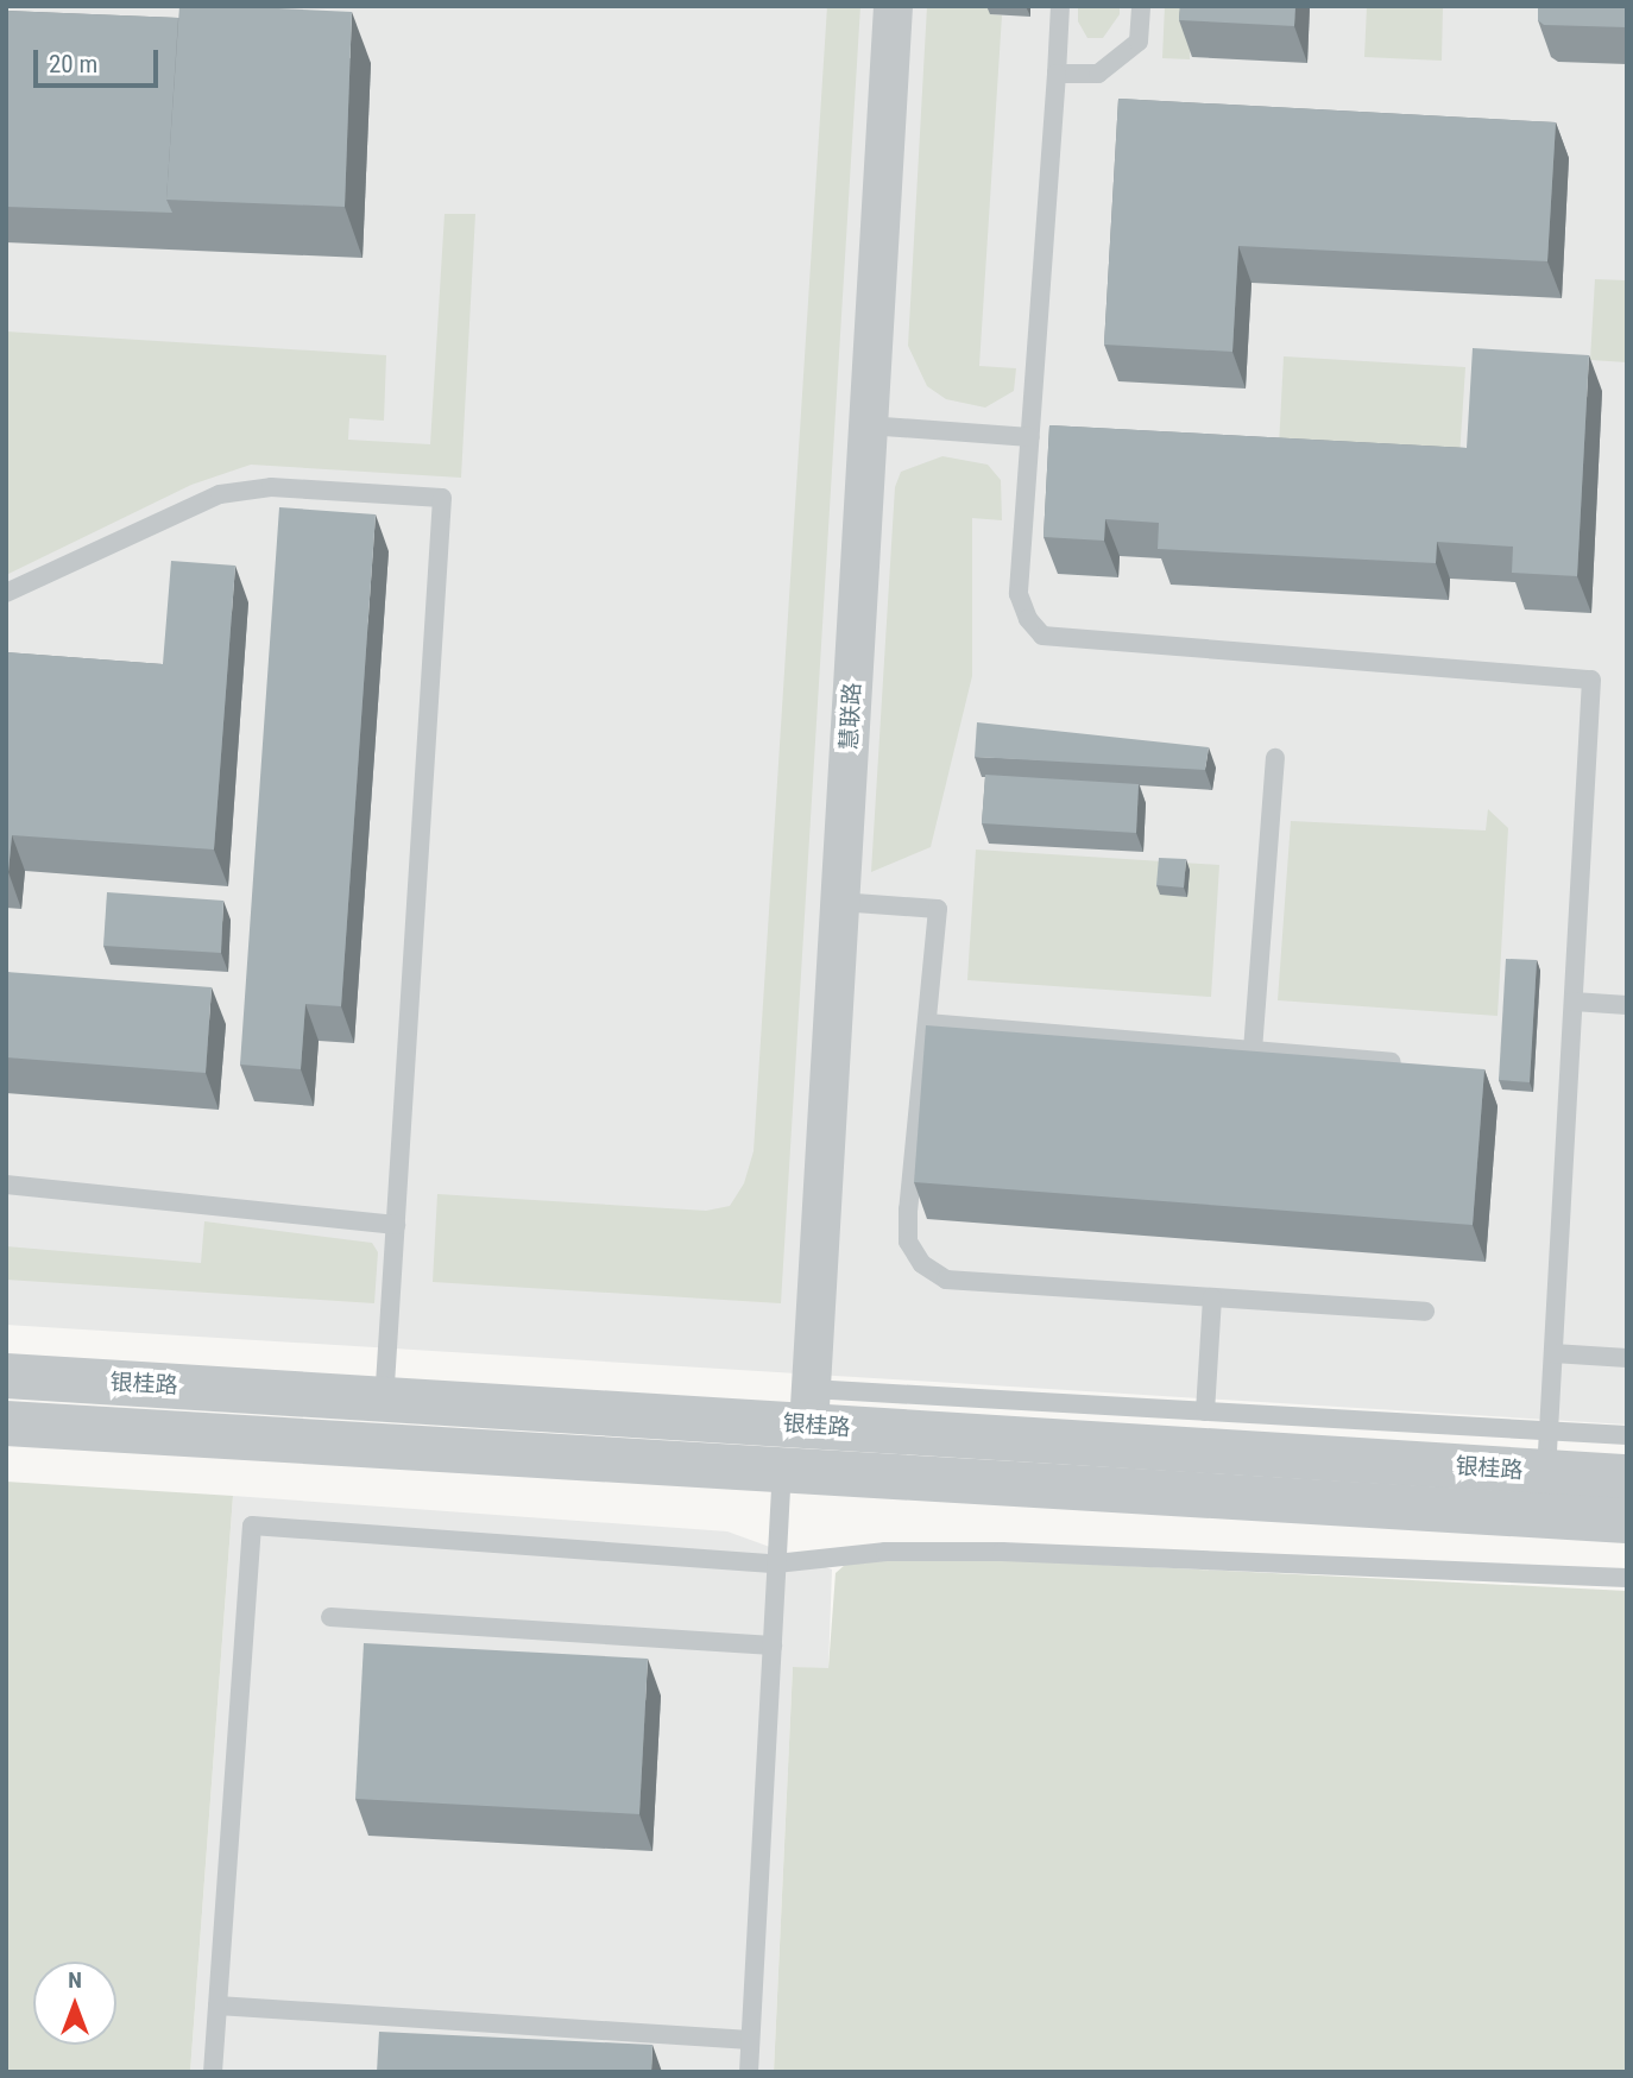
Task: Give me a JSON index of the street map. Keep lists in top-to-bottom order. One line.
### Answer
{"streets":{"street":["慧联路","银桂路"]},"crossings":[["慧联路","银桂路"]],"scale_bar":"20 m","north":"top"}
